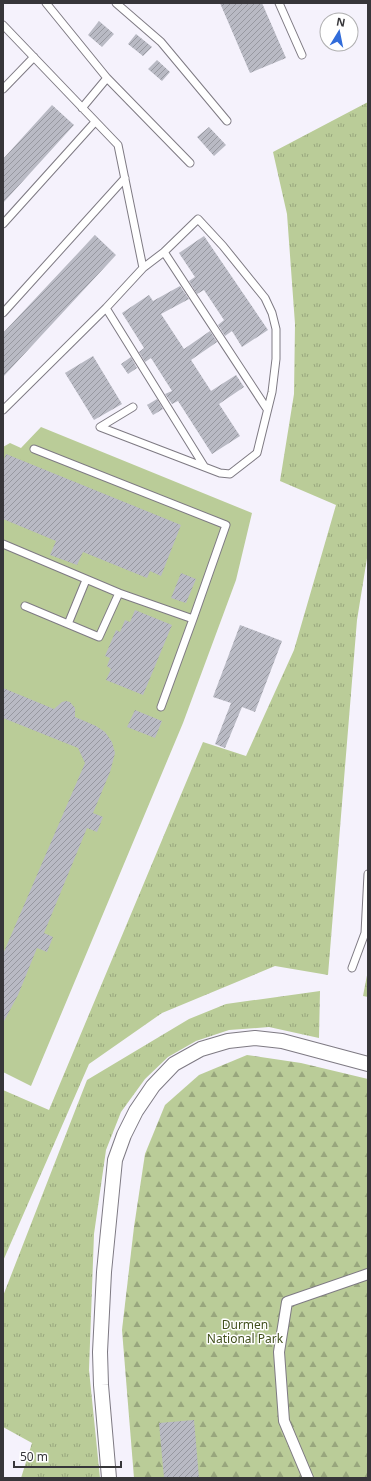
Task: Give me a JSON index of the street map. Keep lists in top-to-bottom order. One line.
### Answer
{"parks":["Durmen National Park"],"scale_bar":"50 m","north":"top"}
